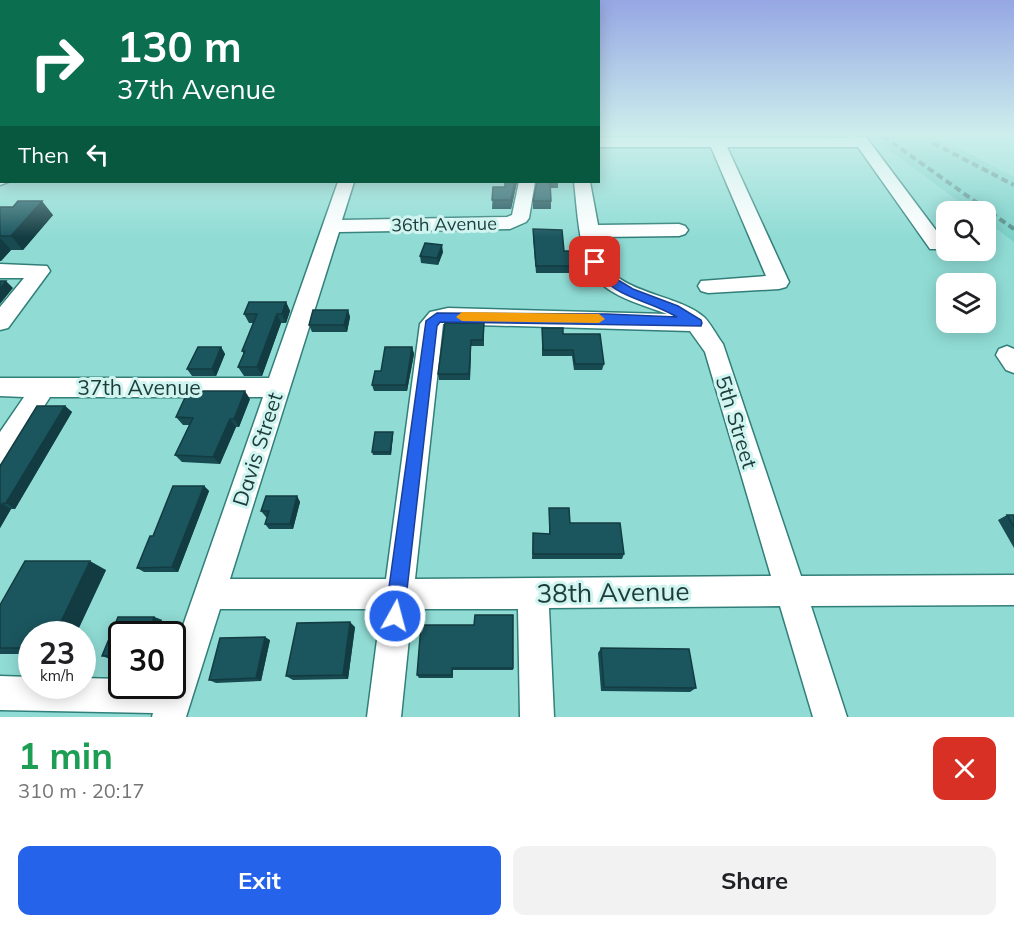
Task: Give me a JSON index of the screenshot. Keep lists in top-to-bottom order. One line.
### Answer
{"streets":{"street":["36th Avenue","37th Avenue","5th Street","Davis Street","38th Avenue"]},"crossings":[["36th Avenue","Davis Street"],["37th Avenue","Davis Street"],["5th Street","38th Avenue"],["Davis Street","38th Avenue"]],"page":{"turn":["130 m","37th Avenue"],"then":"Then","speed":"23 km/h","limit":"30","heading":["1 min","310 m · 20:17"],"buttons":["Exit","Share"]}}
